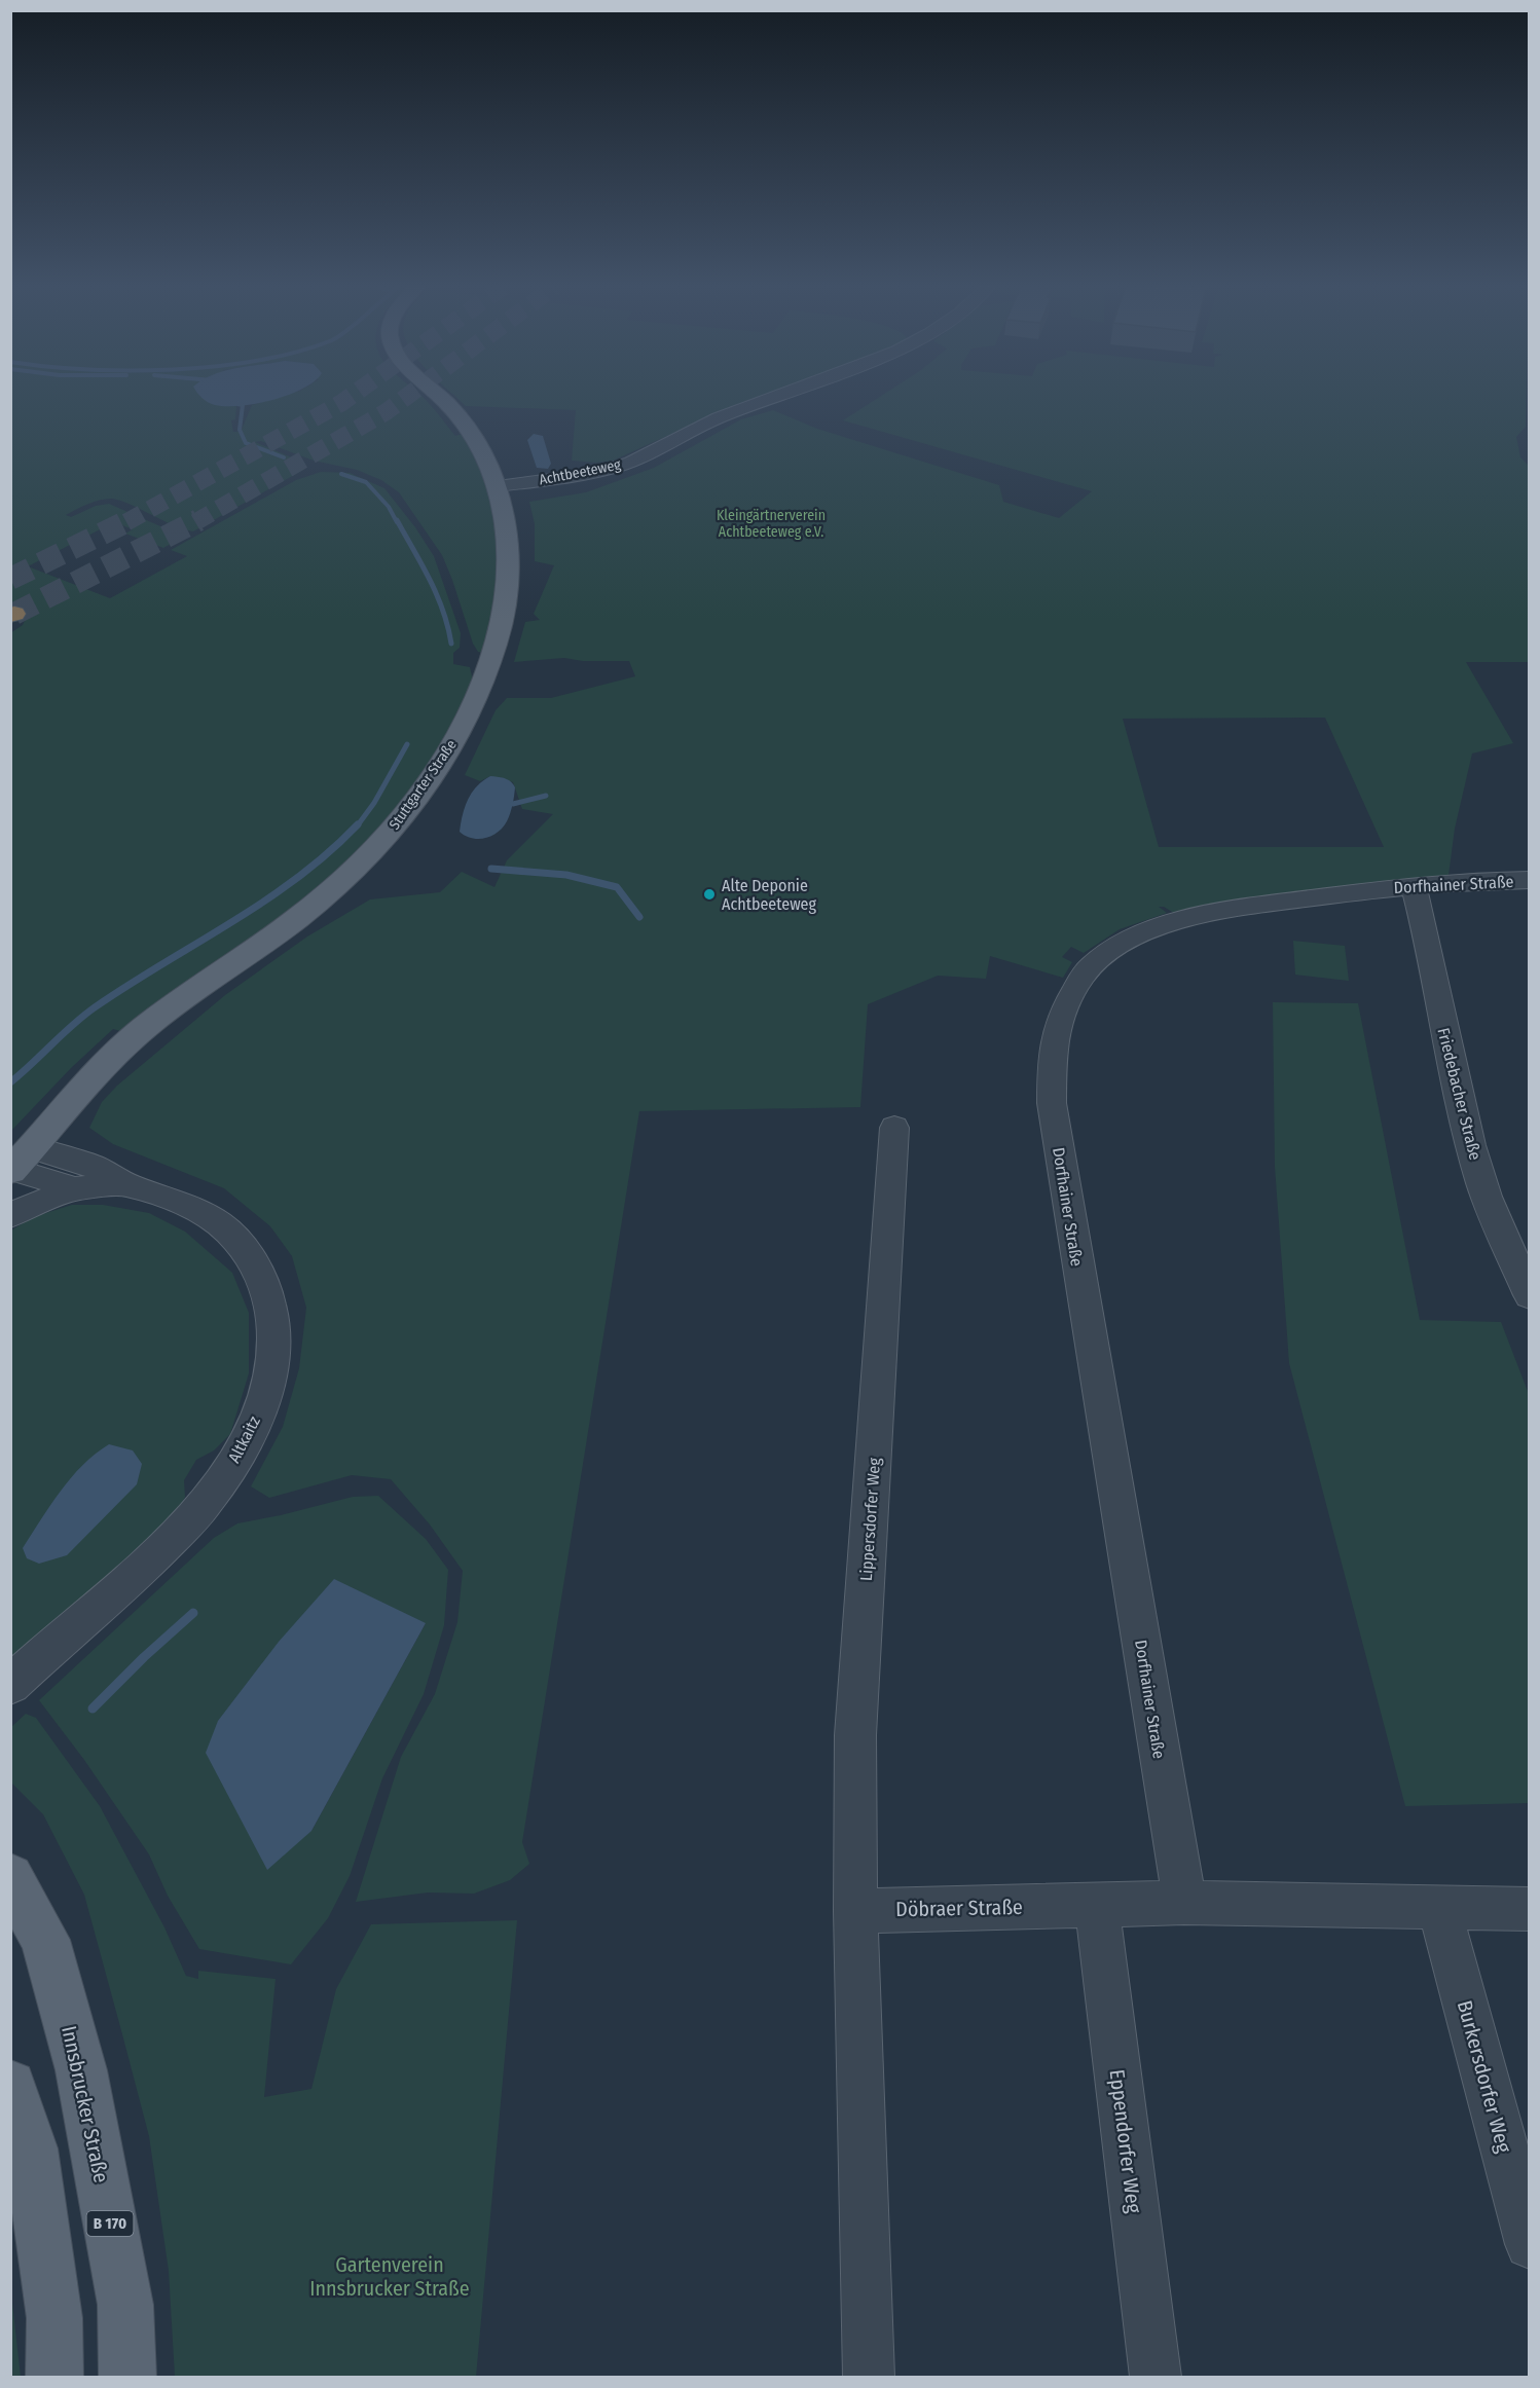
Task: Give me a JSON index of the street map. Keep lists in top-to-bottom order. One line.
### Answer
{"streets":{"main road":["Stuttgarter Straße","Innsbrucker Straße","B 170"],"street":["Achtbeeteweg","Dorfhainer Straße","Friedebacher Straße","Altkaitz","Lippersdorfer Weg","Döbraer Straße","Burkersdorfer Weg","Eppendorfer Weg"]},"crossings":[["Achtbeeteweg","Stuttgarter Straße"],["Stuttgarter Straße","Altkaitz"],["Dorfhainer Straße","Friedebacher Straße"],["Dorfhainer Straße","Döbraer Straße"],["Lippersdorfer Weg","Döbraer Straße"],["Döbraer Straße","Burkersdorfer Weg"],["Döbraer Straße","Eppendorfer Weg"]],"parks":["Kleingärtnerverein Achtbeeteweg e.V.","Gartenverein Innsbrucker Straße"],"places":["Alte Deponie Achtbeeteweg"]}
